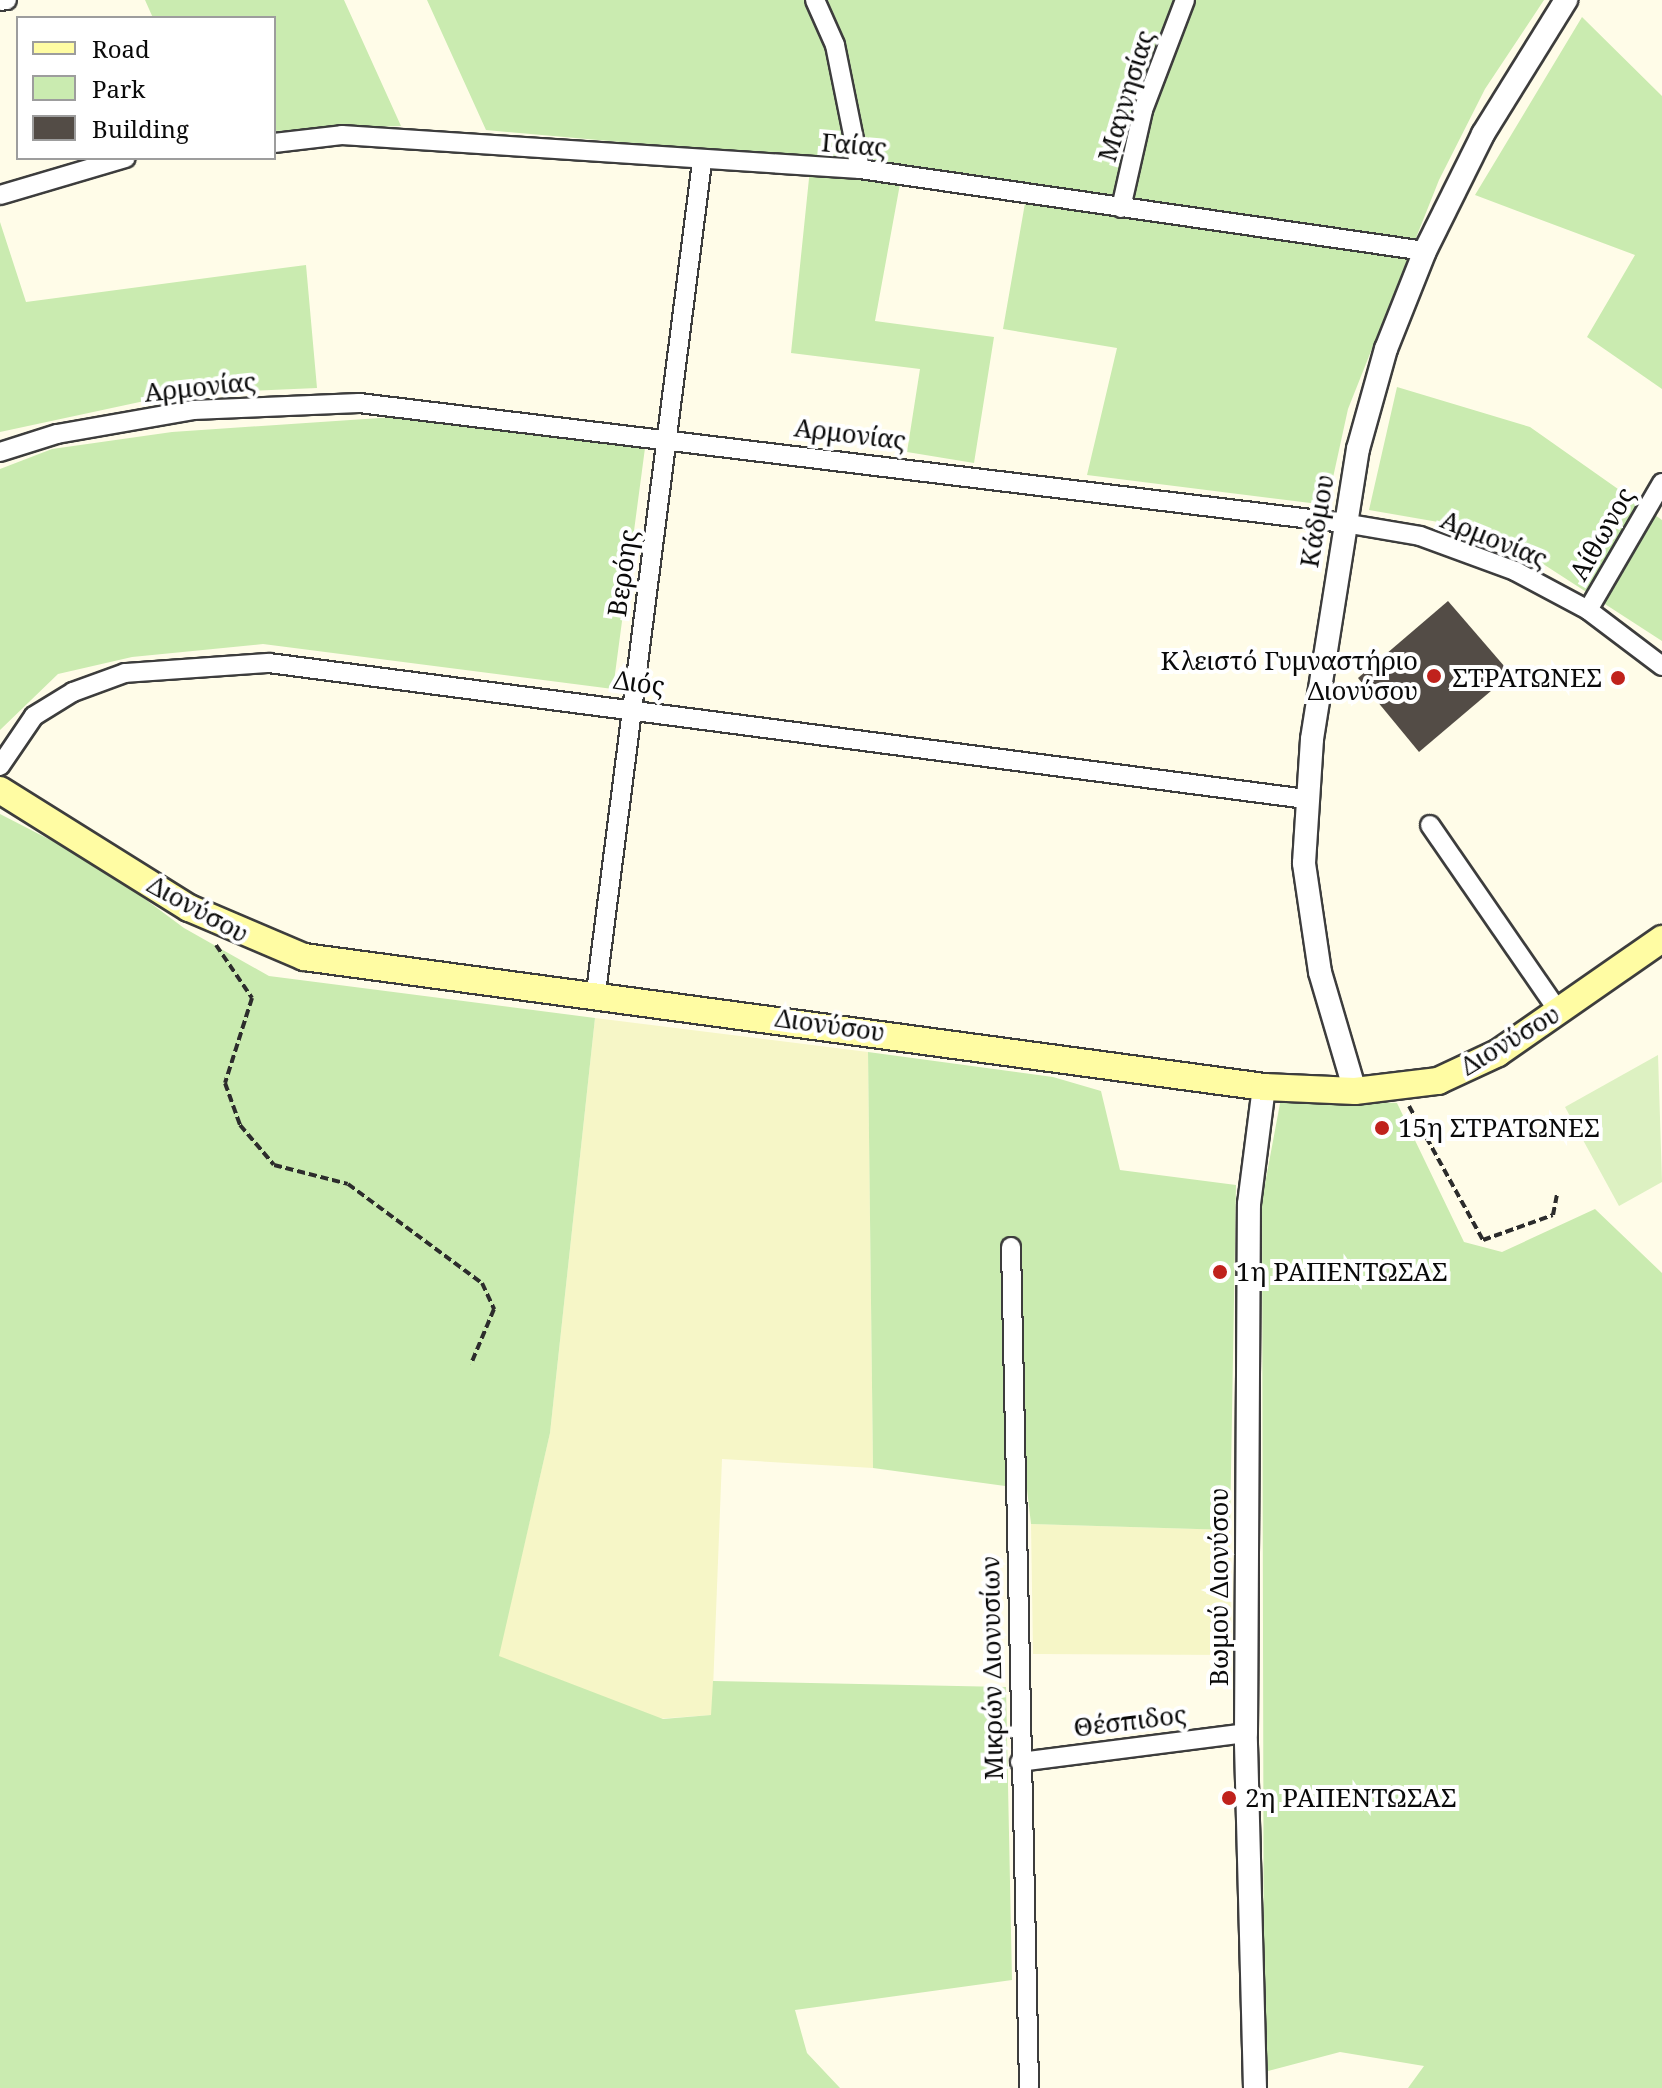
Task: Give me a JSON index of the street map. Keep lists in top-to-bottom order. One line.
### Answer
{"streets":{"main road":["Διονύσου"],"street":["Μαγνησίας","Γαίας","Αρμονίας","Κάδμου","Αίθωνος","Βερόης","Διός","Βωμού Διονύσου","Μικρών Διονυσίων","Θέσπιδος"]},"crossings":[["Μαγνησίας","Γαίας"],["Γαίας","Κάδμου"],["Γαίας","Βερόης"],["Αρμονίας","Κάδμου"],["Αρμονίας","Αίθωνος"],["Αρμονίας","Βερόης"],["Κάδμου","Διός"],["Κάδμου","Διονύσου"],["Βερόης","Διός"],["Βερόης","Διονύσου"],["Διονύσου","Βωμού Διονύσου"],["Βωμού Διονύσου","Θέσπιδος"],["Μικρών Διονυσίων","Θέσπιδος"]],"places":["Κλειστό Γυμναστήριο Διονύσου","ΣΤΡΑΤΩΝΕΣ","15η ΣΤΡΑΤΩΝΕΣ","1η ΡΑΠΕΝΤΩΣΑΣ","2η ΡΑΠΕΝΤΩΣΑΣ"],"legend":["Road","Park","Building"]}
